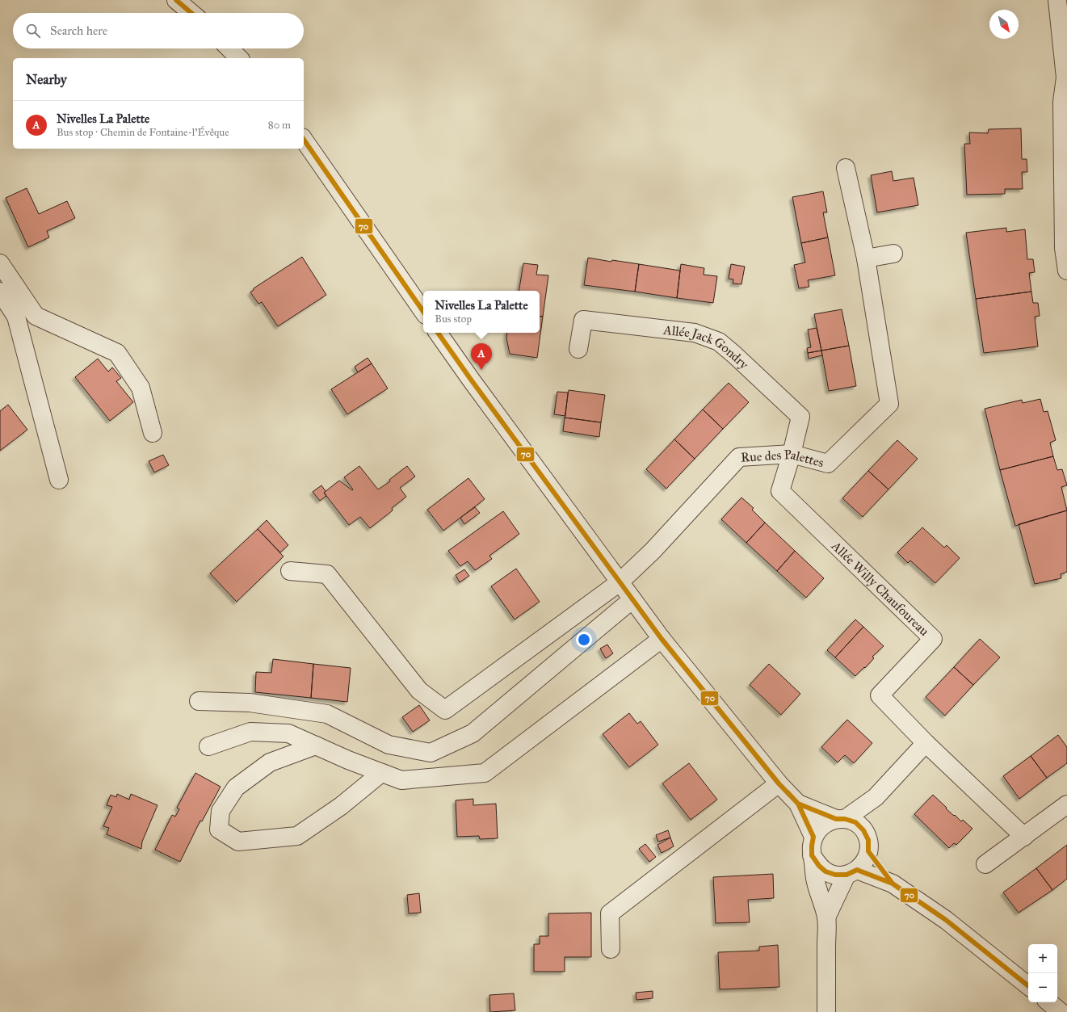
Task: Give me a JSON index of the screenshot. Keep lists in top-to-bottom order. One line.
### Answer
{"streets":{"street":["Allée Jack Gondry","Rue des Palettes","Allée Willy Chaufoureau"]},"crossings":[["Allée Jack Gondry","Rue des Palettes"],["Allée Jack Gondry","Allée Willy Chaufoureau"],["Rue des Palettes","Allée Willy Chaufoureau"]],"lines":["transit line 70"],"north":"bottom right","page":{"search":"Search here","heading":"Nearby","list":[{"mark":"A","name":"Nivelles La Palette","note":"Bus stop · Chemin de Fontaine-l'Évêque","value":"80 m"}],"popup":["Nivelles La Palette","Bus stop"],"pins":"A","map_buttons":["+","−"]}}
